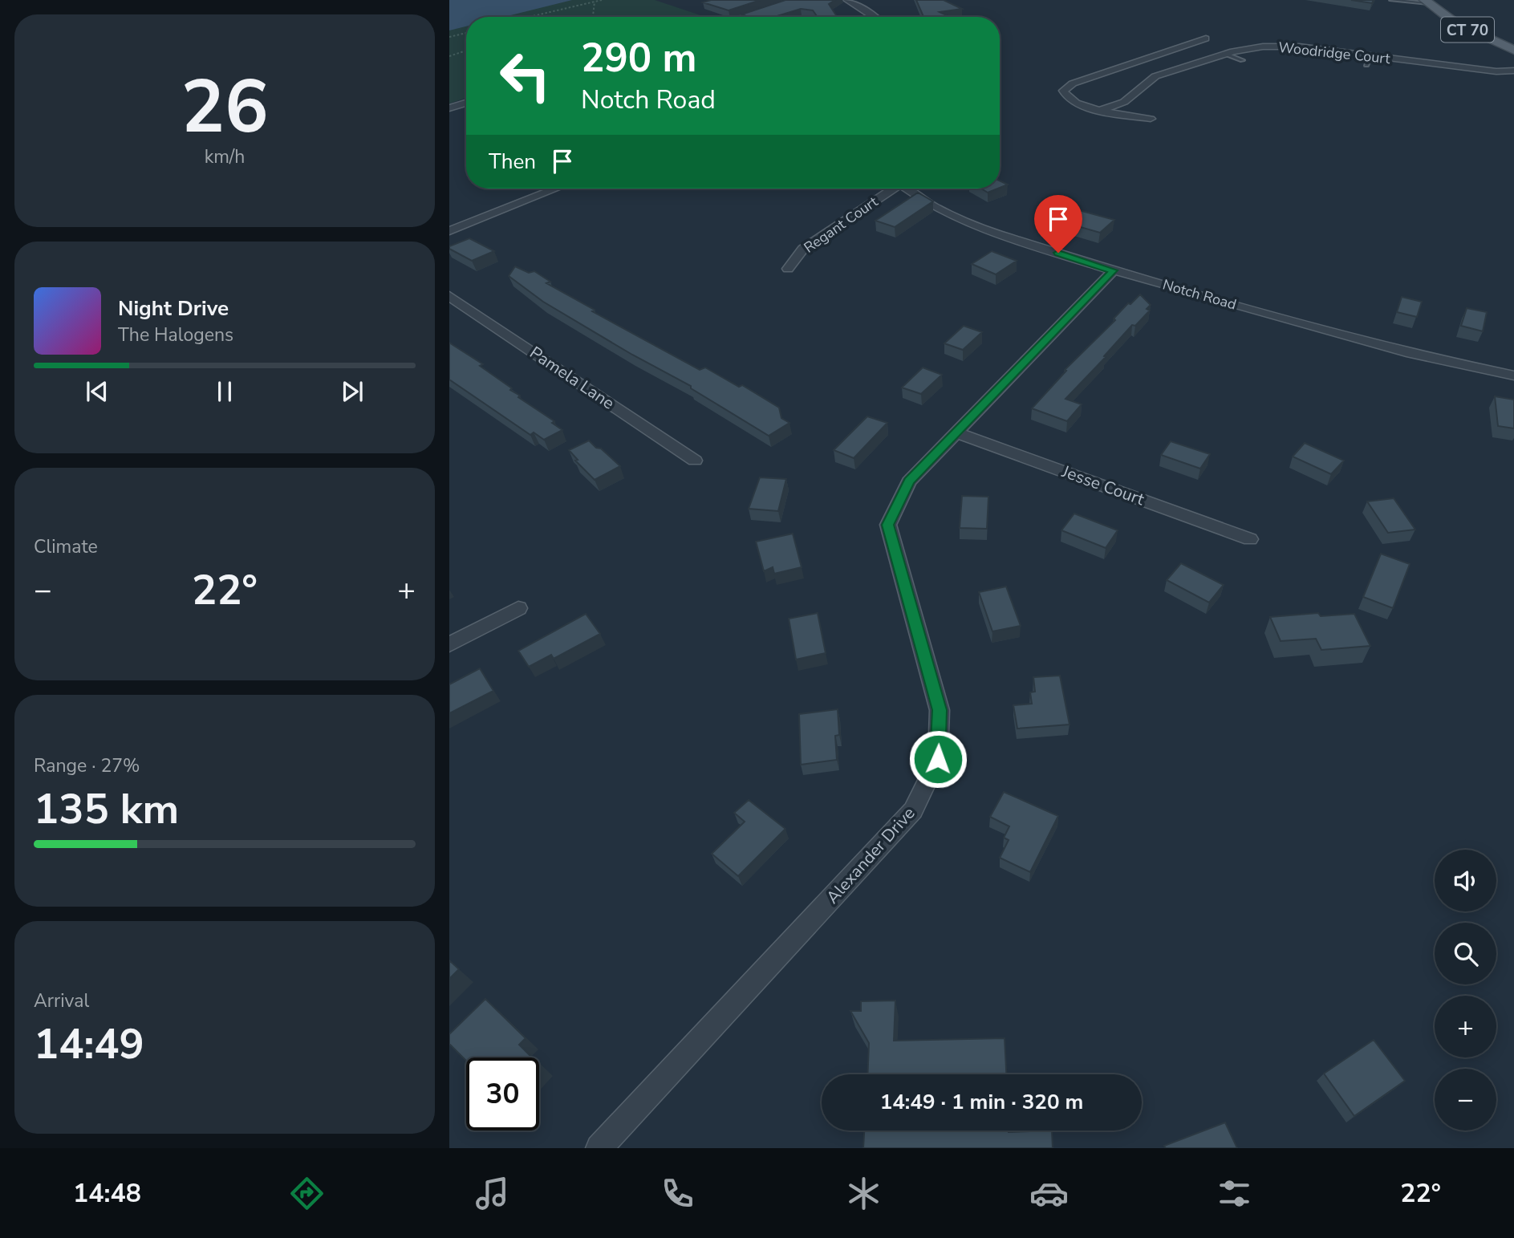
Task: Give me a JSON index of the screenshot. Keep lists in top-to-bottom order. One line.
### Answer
{"streets":{"main road":["CT 70"],"street":["Woodridge Court","Regant Court","Notch Road","Pamela Lane","Jesse Court","Alexander Drive"]},"crossings":[["Notch Road","Alexander Drive"],["Jesse Court","Alexander Drive"]],"page":{"tile":[["26","km/h"],"Climate",["Range · 27%","135 km"],["Arrival","14:49"]],"turn":["290 m","Notch Road"],"then":"Then","song":["Night Drive","The Halogens"],"heat":["−","22°","+"],"map_buttons":["+","−"],"limit":"30","trip":"14:49 · 1 min · 320 m","tabs":["14:48","22°"]}}
